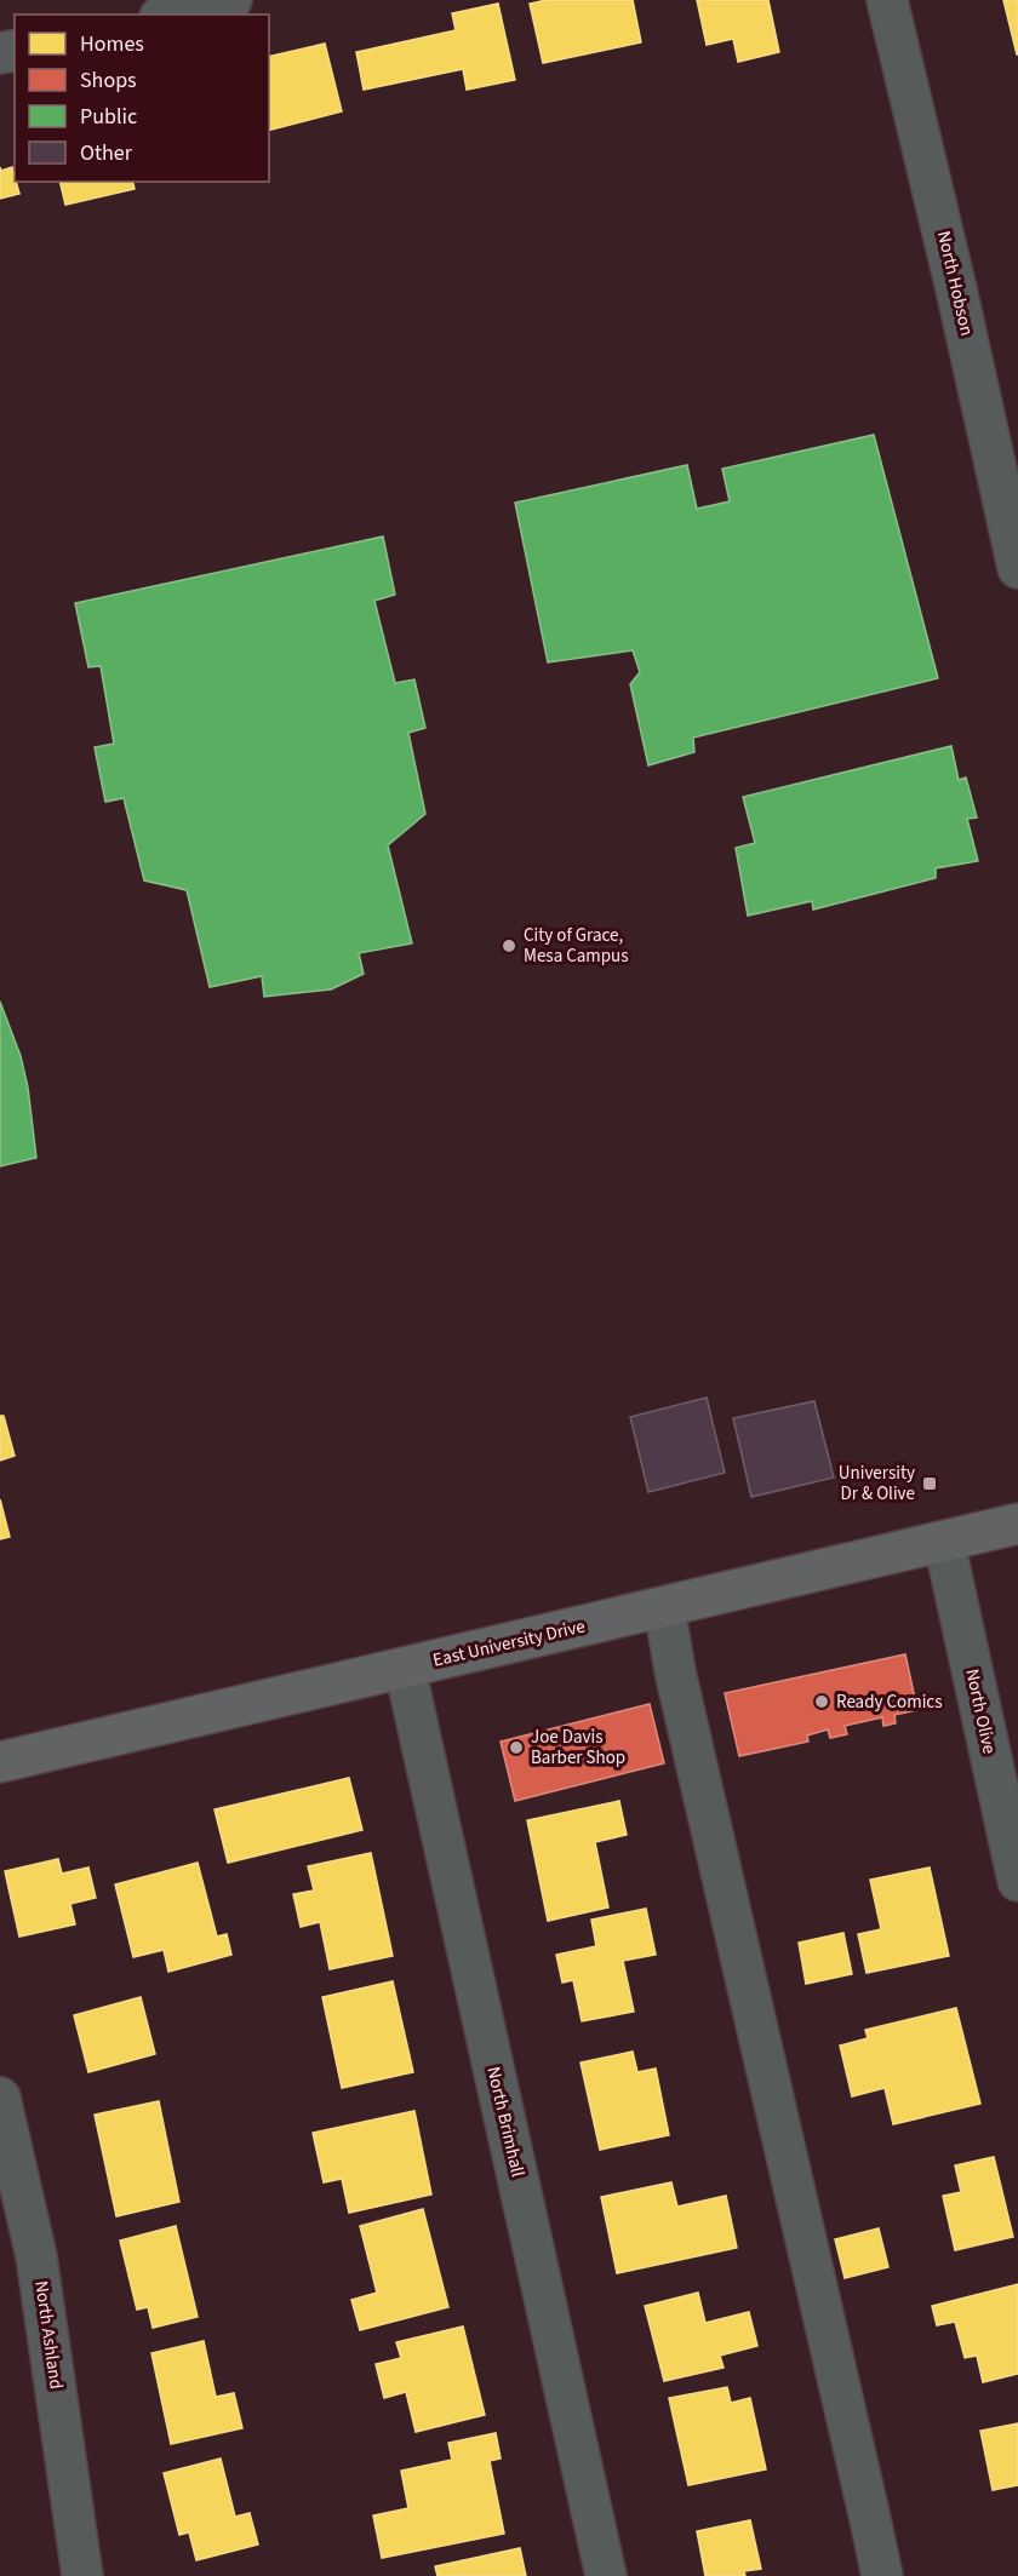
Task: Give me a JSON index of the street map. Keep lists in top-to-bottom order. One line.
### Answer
{"streets":{"main road":["East University Drive"],"street":["North Hobson","North Olive","North Brimhall","North Ashland"]},"crossings":[["East University Drive","North Olive"],["East University Drive","North Brimhall"]],"places":{"other":["City of Grace, Mesa Campus","Ready Comics","Joe Davis Barber Shop"],"transit":["University Dr & Olive"]},"legend":["Homes","Shops","Public","Other"]}
